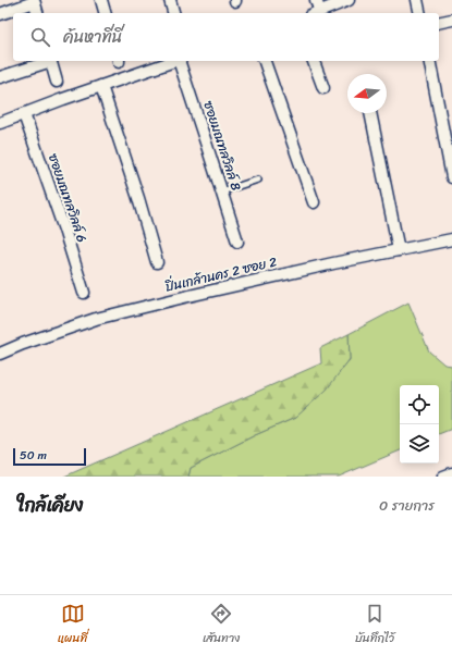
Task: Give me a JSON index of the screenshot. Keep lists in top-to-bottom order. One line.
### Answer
{"streets":{"street":["ซอยมณฑลวิลล์ 8","ซอยมณฑลวิลล์ 6","ปิ่นเกล้านคร 2 ซอย 2"]},"scale_bar":"50 m","north":"left","page":{"search":"ค้นหาที่นี่","scale":"50 m","heading":["ใกล้เคียง","0 รายการ"],"nav":["แผนที่","เส้นทาง","บันทึกไว้"]}}
